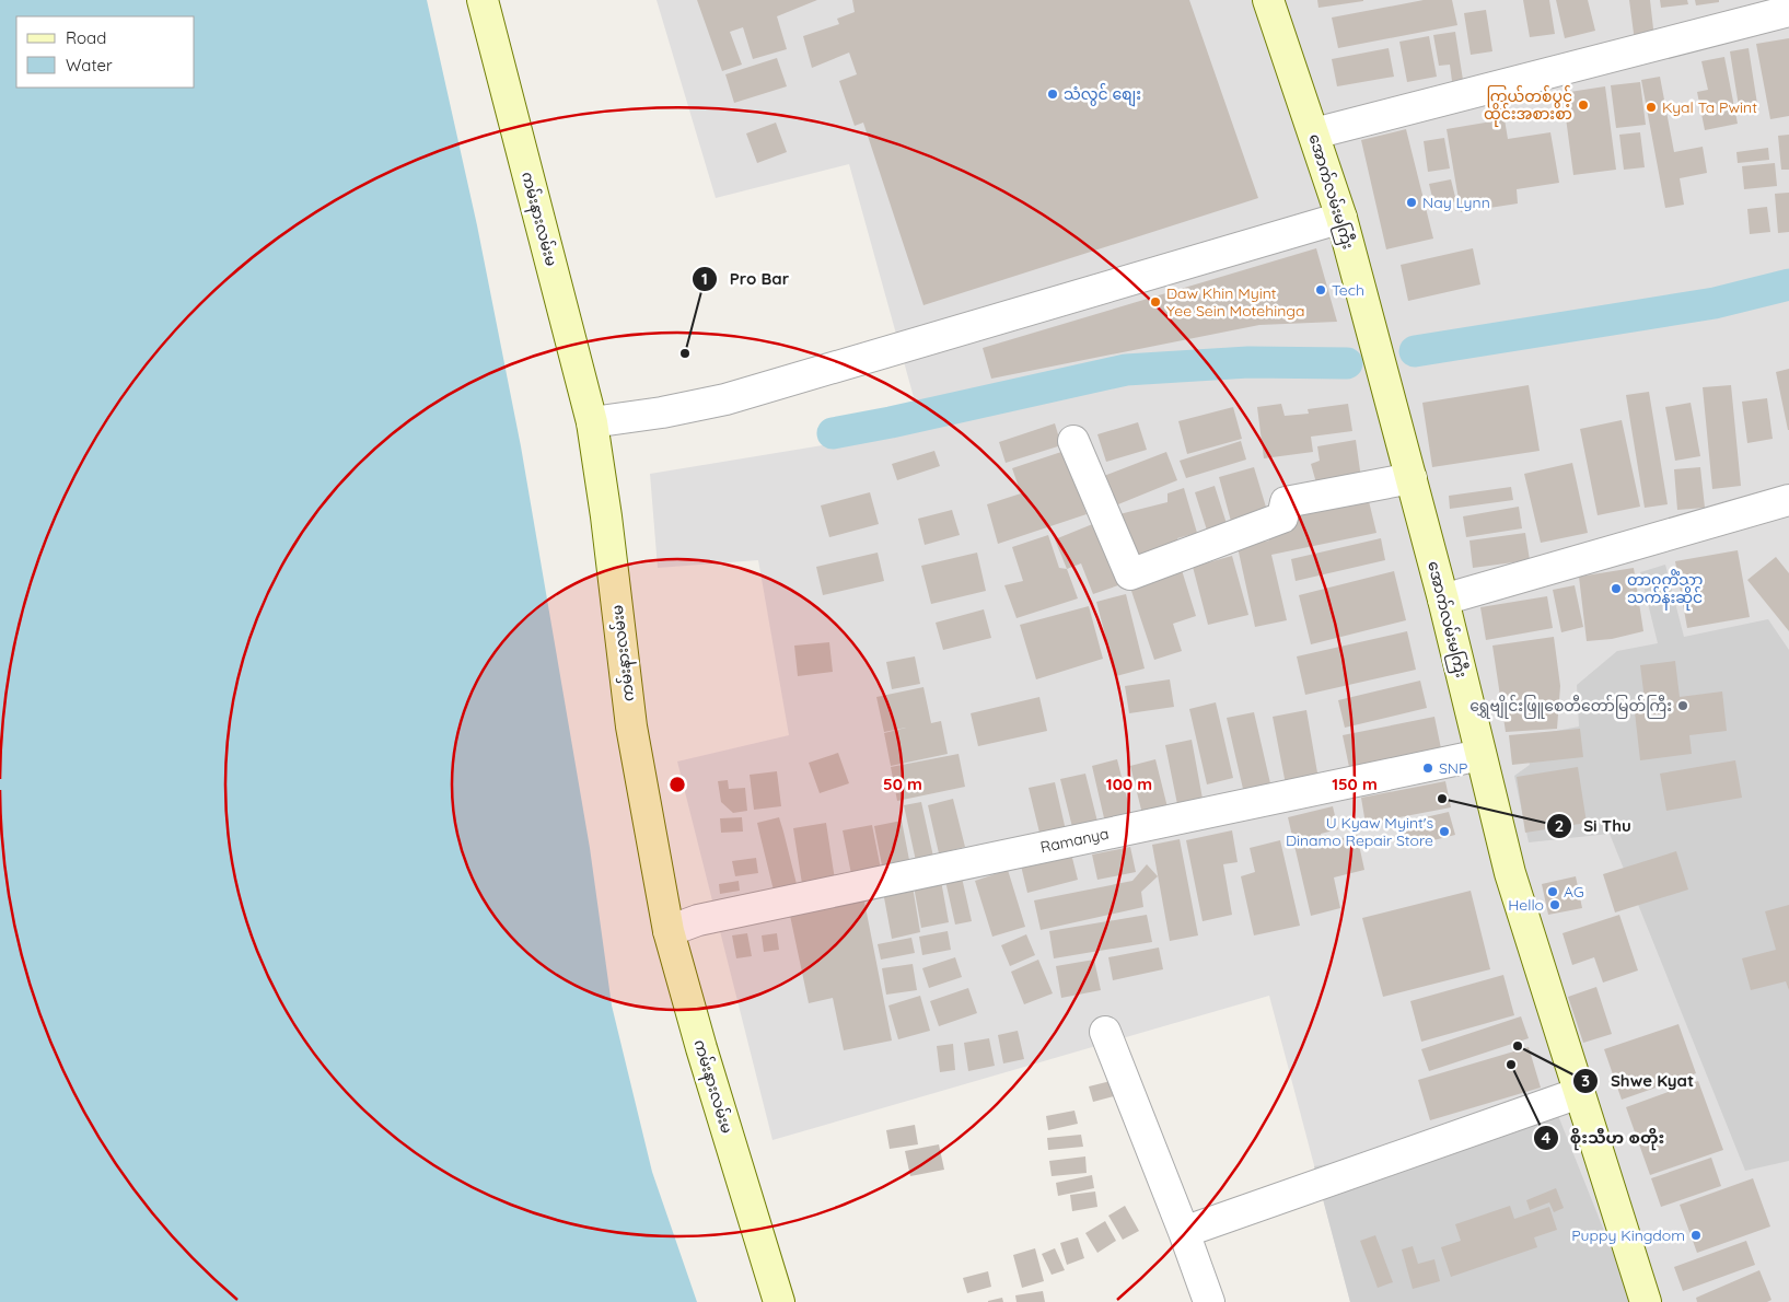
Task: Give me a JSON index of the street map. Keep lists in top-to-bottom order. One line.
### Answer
{"streets":{"main road":["အောက်လမ်းမကြီး","ကမ်းနားလမ်းမ"],"street":["Ramanya"]},"crossings":[["အောက်လမ်းမကြီး","Ramanya"],["ကမ်းနားလမ်းမ","Ramanya"]],"places":["သံလွင် စျေး","ကြယ်တစ်ပွင့် ထိုင်းအစားစာ","Kyal Ta Pwint","Nay Lynn","Tech","Daw Khin Myint Yee Sein Motehinga","Pro Bar","တာဝတိံသာ သက်န်းဆိုင်","ရွှေဗျိုင်းဖြူစေတီတော်မြတ်ကြီး","SNP","Si Thu","U Kyaw Myint's Dinamo Repair Store","AG","Hello","Shwe Kyat","စိုးသီဟ စတိုး","Puppy Kingdom"],"legend":["Road","Water"],"rings":["50 m","100 m","150 m"]}
